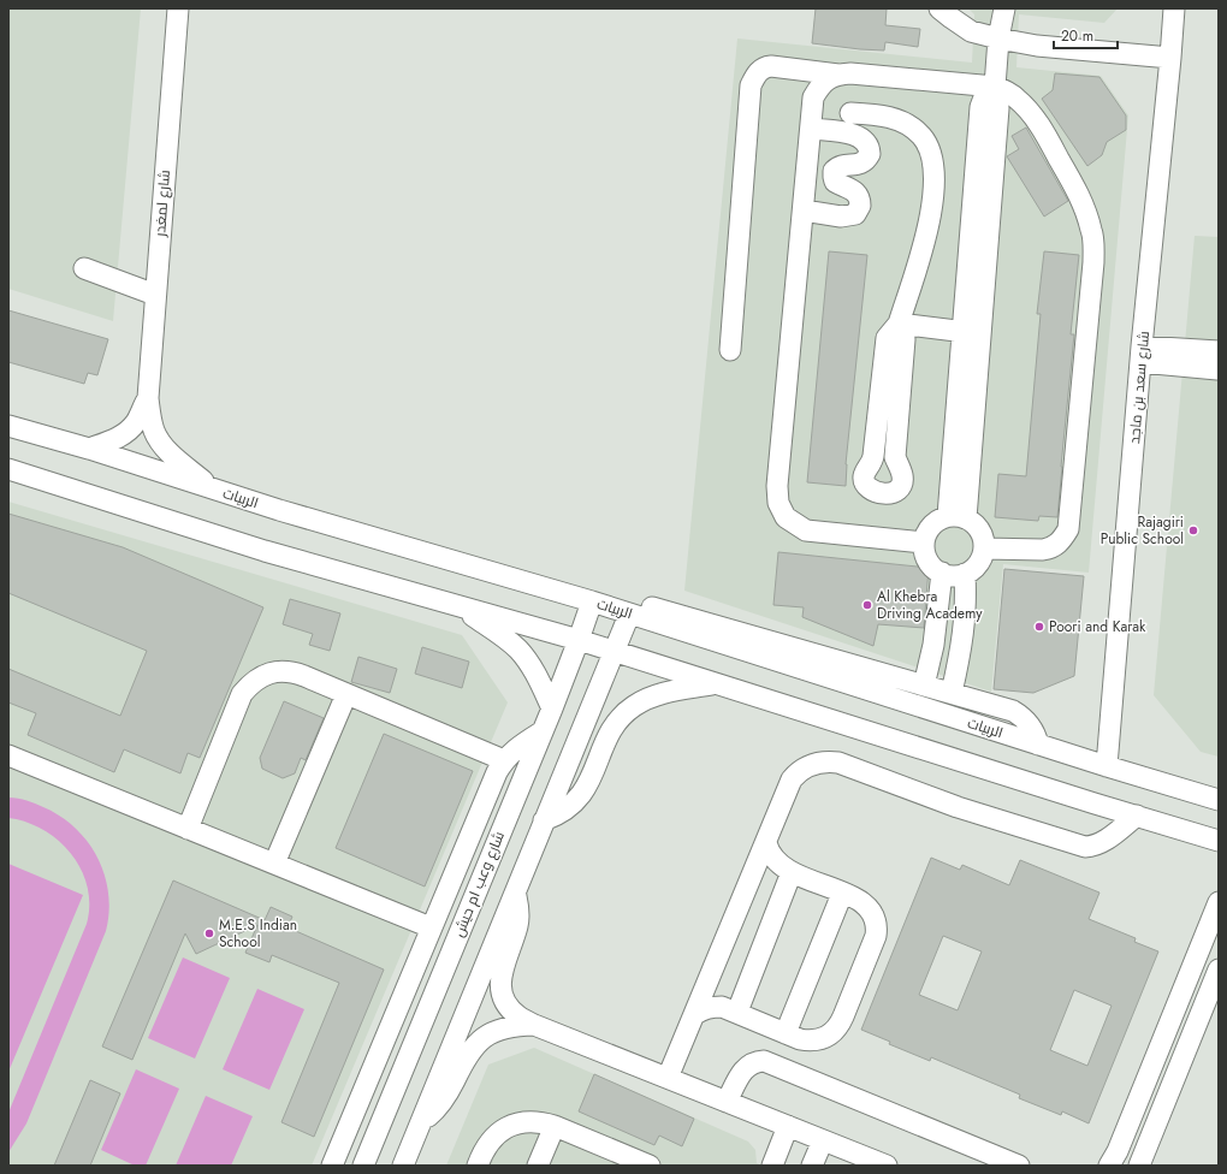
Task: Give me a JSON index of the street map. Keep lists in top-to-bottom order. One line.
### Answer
{"streets":{"street":["شارع لمغدر","شارع سعد بن ماجد","الربيات","شارع وعب ام حيش"]},"crossings":[["شارع لمغدر","الربيات"],["شارع سعد بن ماجد","الربيات"],["الربيات","شارع وعب ام حيش"]],"places":["Rajagiri Public School","Al Khebra Driving Academy","Poori and Karak","M.E.S Indian School"],"scale_bar":"20 m"}
